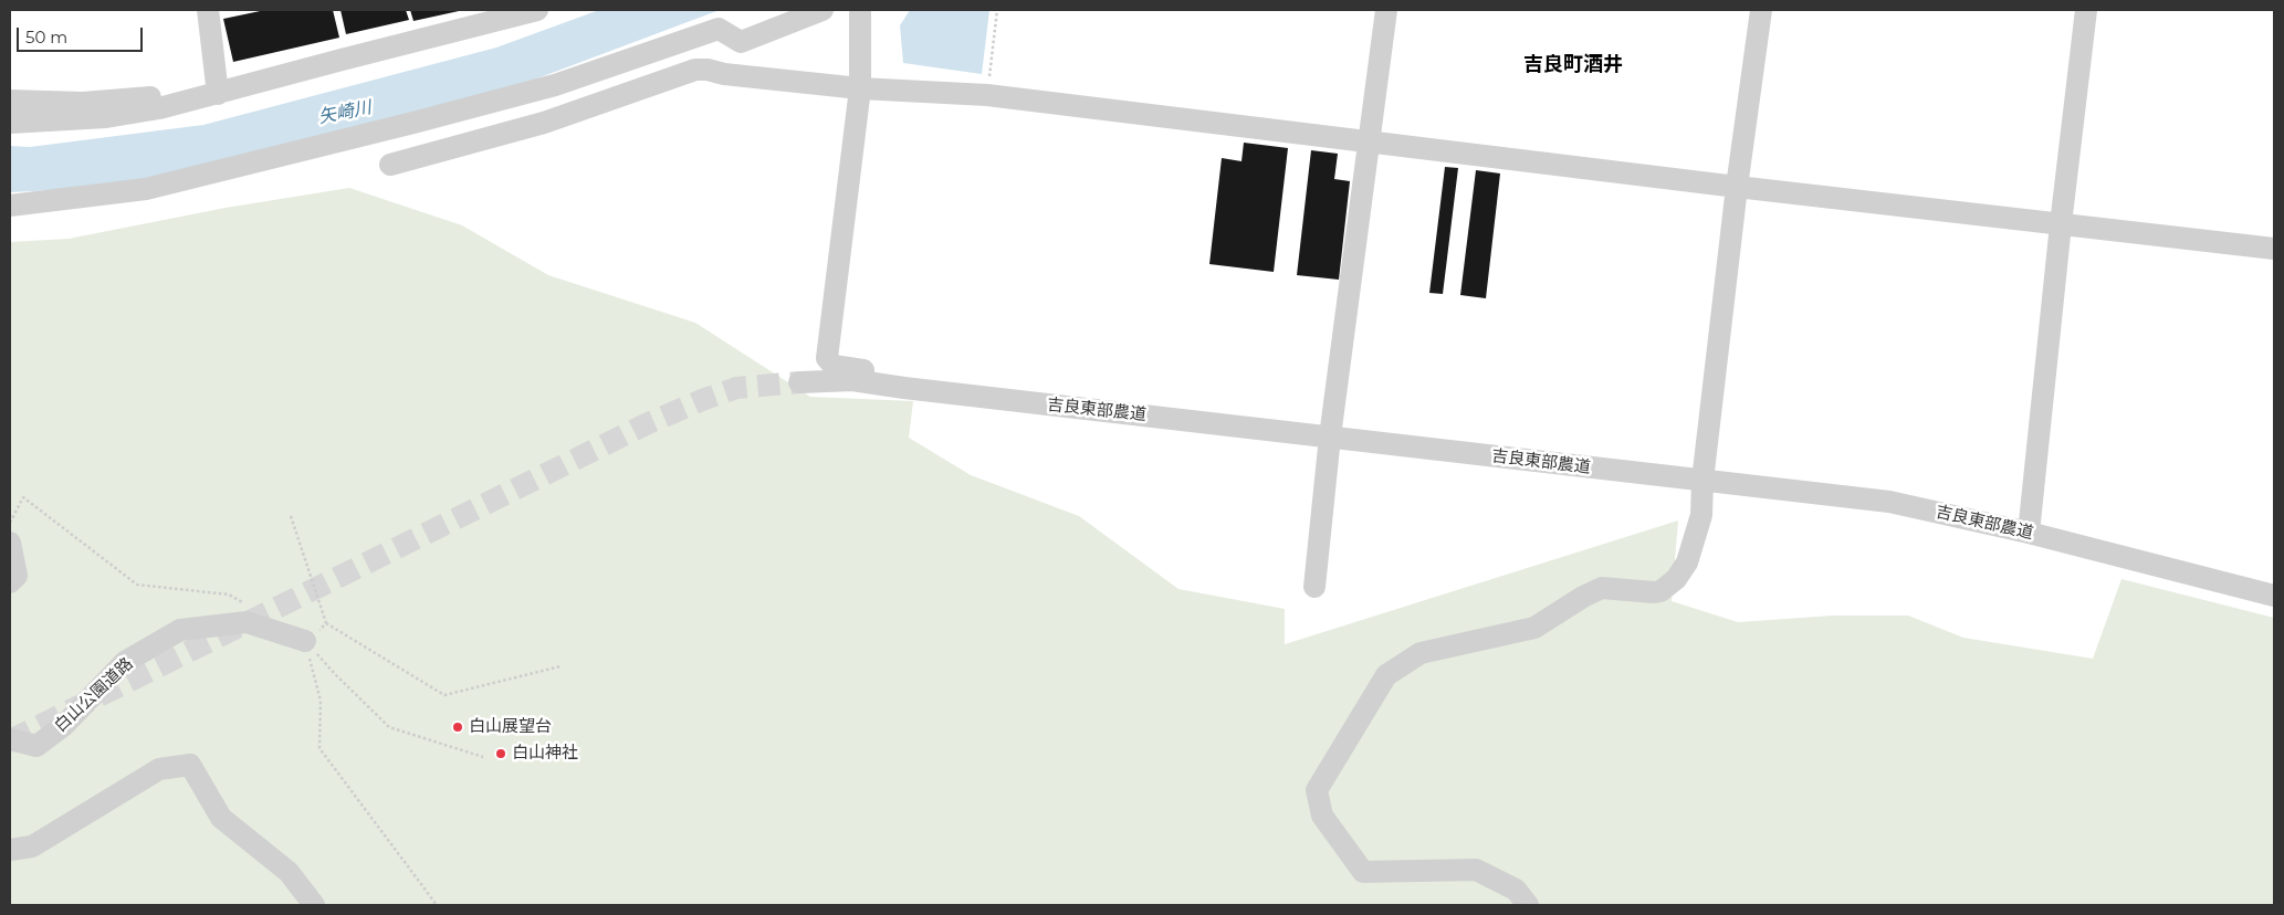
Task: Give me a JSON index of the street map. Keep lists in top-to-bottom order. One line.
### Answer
{"streets":{"street":["吉良東部農道","白山公園道路"]},"districts":["吉良町酒井"],"water":["矢崎川"],"places":["白山展望台","白山神社"],"scale_bar":"50 m"}
